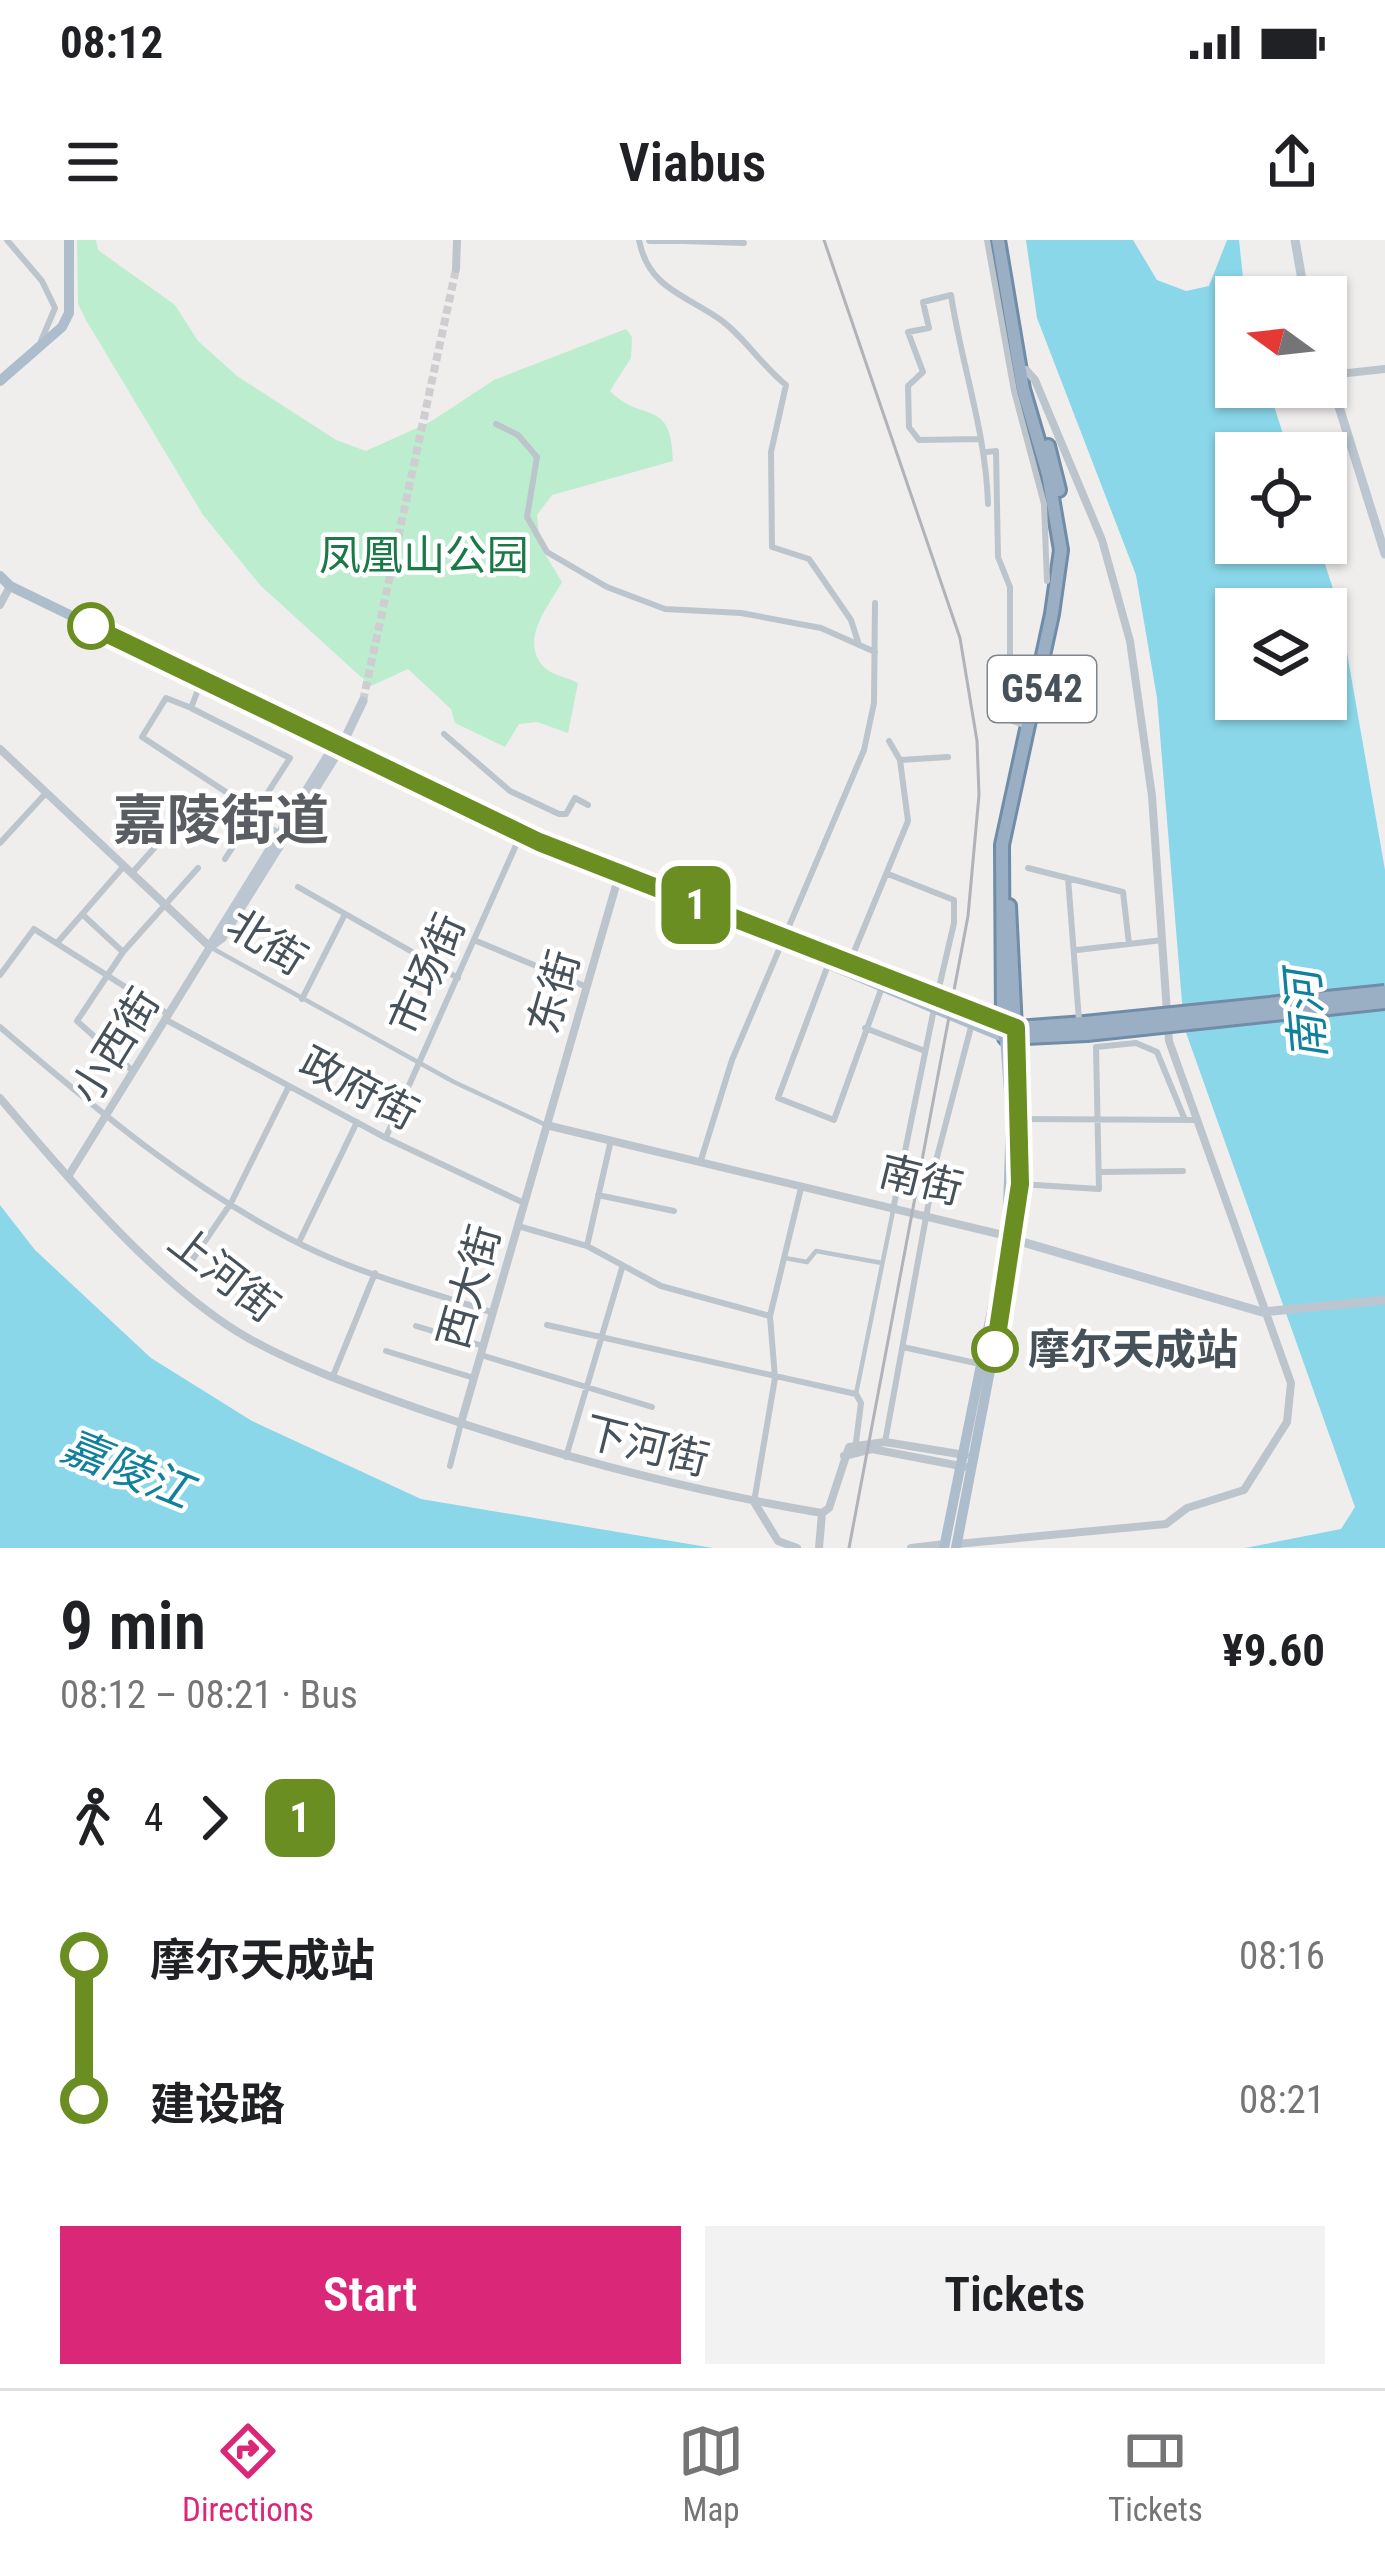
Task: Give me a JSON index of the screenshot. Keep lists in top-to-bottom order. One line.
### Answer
{"streets":{"highway":["G542"],"main road":["南街"],"street":["北街","市场街","东街","小西街","政府街","上河街","西大街","下河街"]},"crossings":[["北街","市场街"],["北街","东街"],["北街","小西街"],["北街","南街"],["北街","西大街"],["市场街","政府街"],["东街","南街"],["东街","西大街"],["小西街","政府街"],["小西街","上河街"],["政府街","西大街"],["南街","西大街"],["上河街","西大街"],["上河街","下河街"],["西大街","下河街"]],"districts":["嘉陵街道"],"water":["南河","嘉陵江"],"parks":["凤凰山公园"],"places":["摩尔天成站"],"lines":["bus line 1"],"north":"left","page":{"status":"08:12","header":"Viabus","on_map":"1","heading":["9 min","08:12 – 08:21 · Bus","¥9.60"],"legs":["4","1"],"list":[{"name":"摩尔天成站","value":"08:16"},{"name":"建设路","value":"08:21"}],"buttons":["Start","Tickets"],"tabs":["Directions","Map","Tickets"]}}
